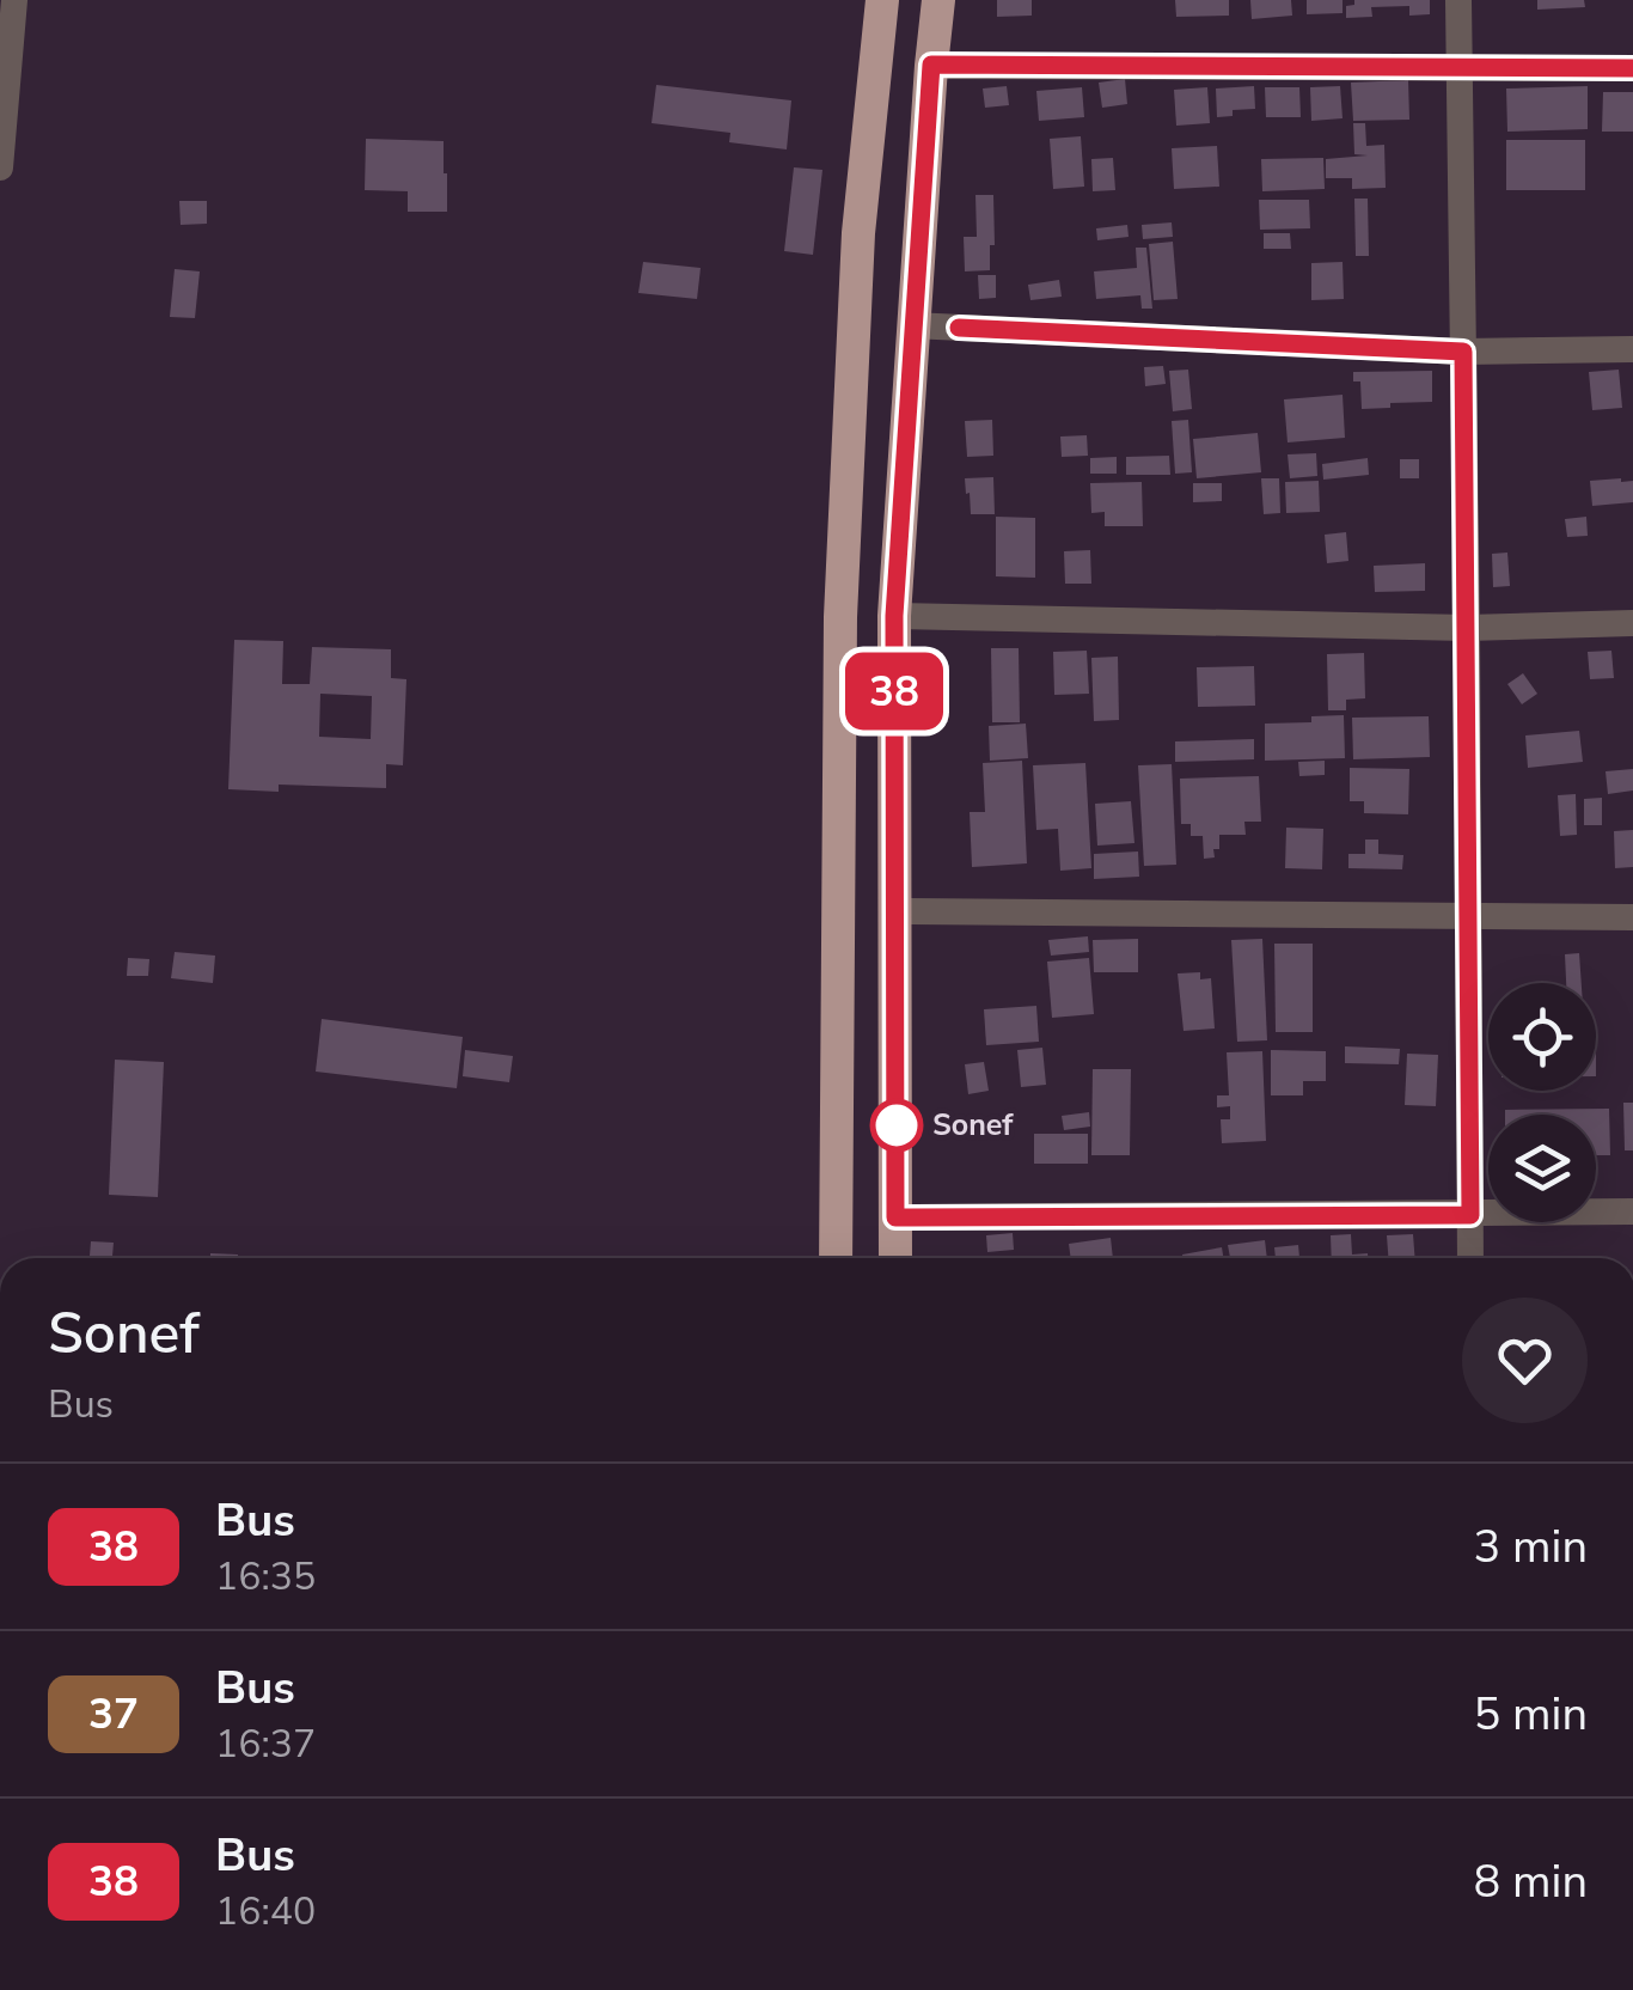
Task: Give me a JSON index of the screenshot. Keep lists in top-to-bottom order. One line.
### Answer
{"places":["Sonef"],"lines":["bus line 38"],"page":{"on_map":"38","heading":["Sonef","Bus"],"list":[{"mark":"38","name":"Bus","note":"16:35","value":"3 min"},{"mark":"37","name":"Bus","note":"16:37","value":"5 min"},{"mark":"38","name":"Bus","note":"16:40","value":"8 min"}]}}
